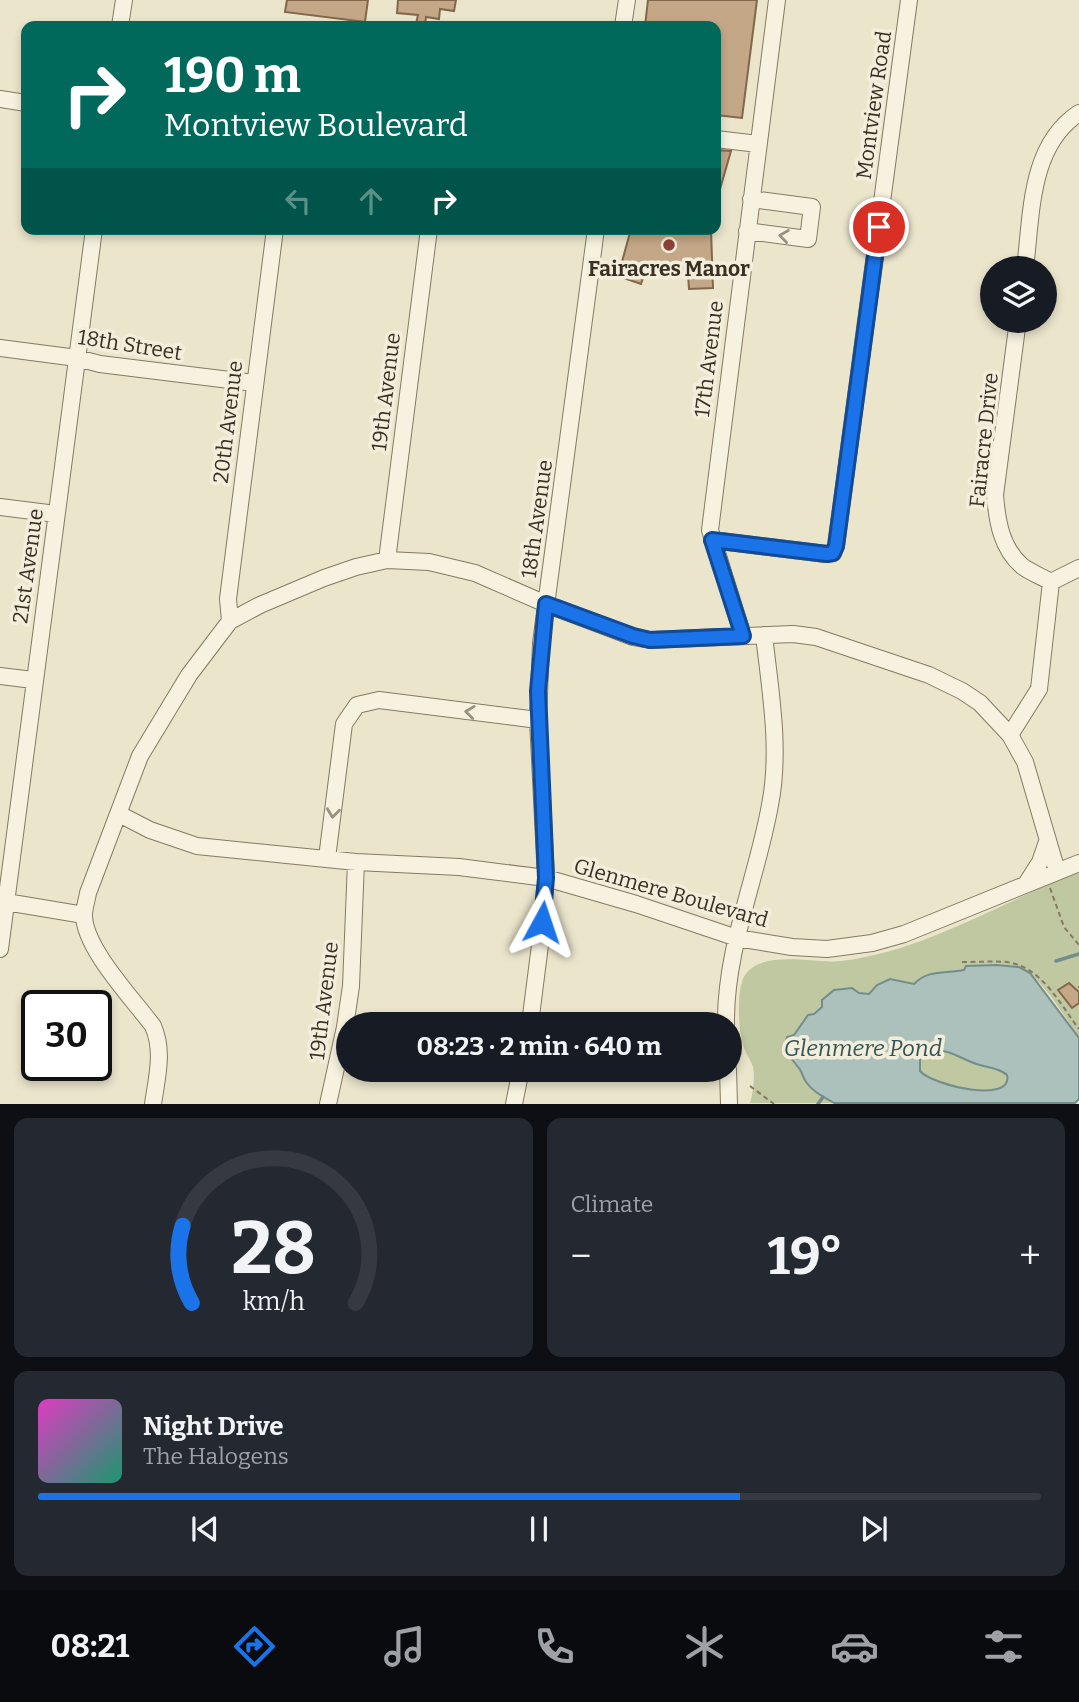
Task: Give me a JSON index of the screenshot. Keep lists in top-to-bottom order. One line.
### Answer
{"streets":{"street":["Montview Road","18th Street","17th Avenue","19th Avenue","20th Avenue","Fairacre Drive","18th Avenue","21st Avenue","Glenmere Boulevard"]},"crossings":[["Montview Road","17th Avenue"],["18th Street","20th Avenue"],["18th Street","21st Avenue"],["19th Avenue","Glenmere Boulevard"],["18th Avenue","Glenmere Boulevard"]],"water":["Glenmere Pond"],"places":["Fairacres Manor"],"page":{"turn":["190 m","Montview Boulevard"],"limit":"30","trip":"08:23 · 2 min · 640 m","tile":"Climate","heat":["−","19°","+"],"song":["Night Drive","The Halogens"],"tabs":"08:21","gauge":["28","km/h"]}}
